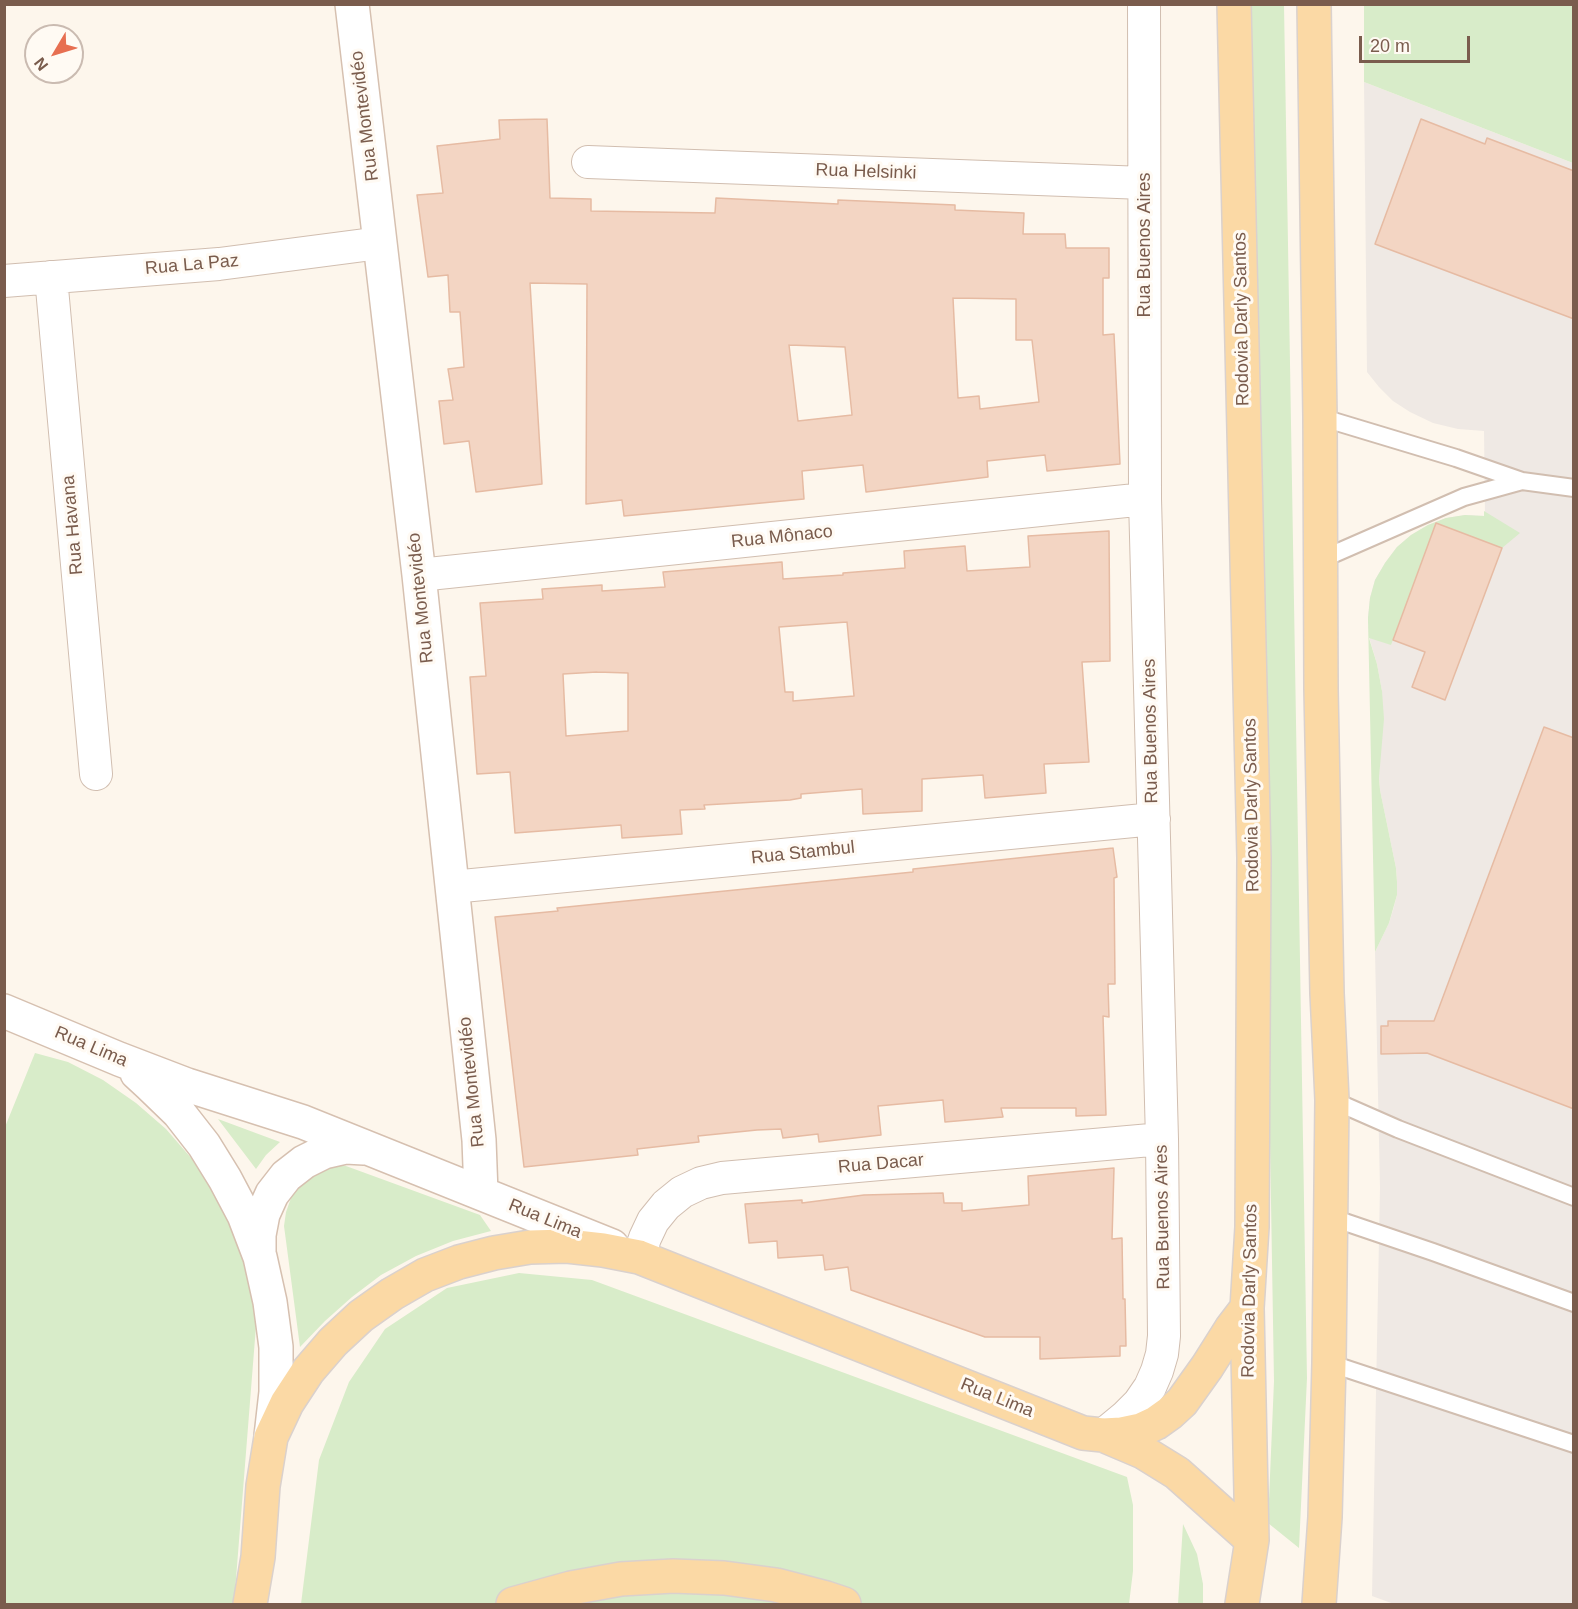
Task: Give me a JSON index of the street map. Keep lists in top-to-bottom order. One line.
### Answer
{"streets":{"main road":["Rodovia Darly Santos","Rua Lima"],"street":["Rua Montevidéo","Rua Helsinki","Rua Buenos Aires","Rua La Paz","Rua Havana","Rua Mônaco","Rua Stambul","Rua Dacar"]},"crossings":[["Rua Montevidéo","Rua La Paz"],["Rua Montevidéo","Rua Mônaco"],["Rua Montevidéo","Rua Stambul"],["Rua Montevidéo","Rua Lima"],["Rua Helsinki","Rua Buenos Aires"],["Rua Buenos Aires","Rua Mônaco"],["Rua Buenos Aires","Rua Stambul"],["Rua Buenos Aires","Rua Lima"],["Rua Buenos Aires","Rua Dacar"],["Rua La Paz","Rua Havana"],["Rodovia Darly Santos","Rua Lima"],["Rua Lima","Rua Dacar"]],"scale_bar":"20 m","north":"bottom left"}
